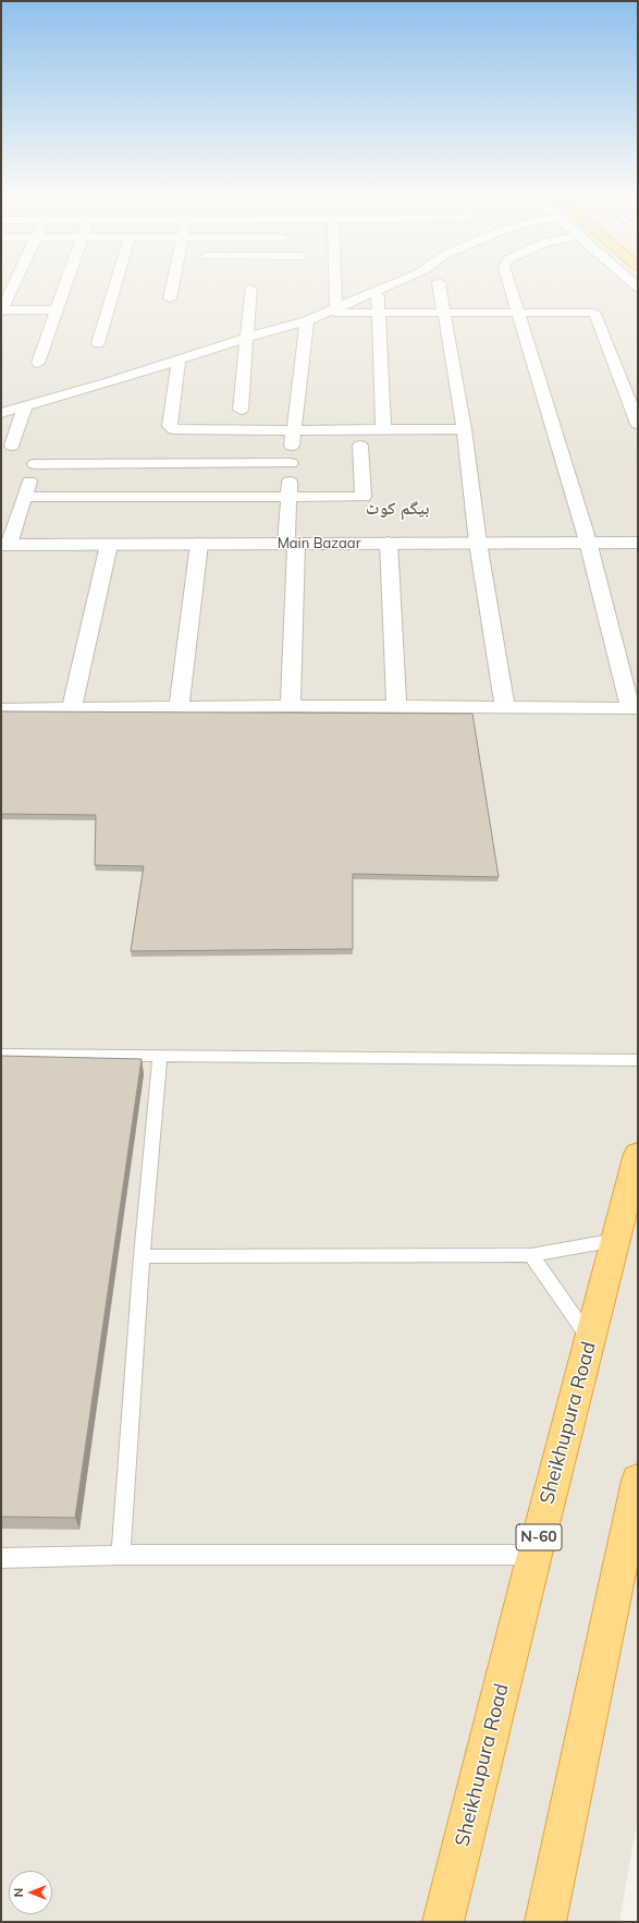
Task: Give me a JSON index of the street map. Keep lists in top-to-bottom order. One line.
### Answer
{"streets":{"highway":["Sheikhupura Road","N-60"],"street":["Main Bazaar"]},"districts":["بیگم کوٹ"],"north":"left"}
